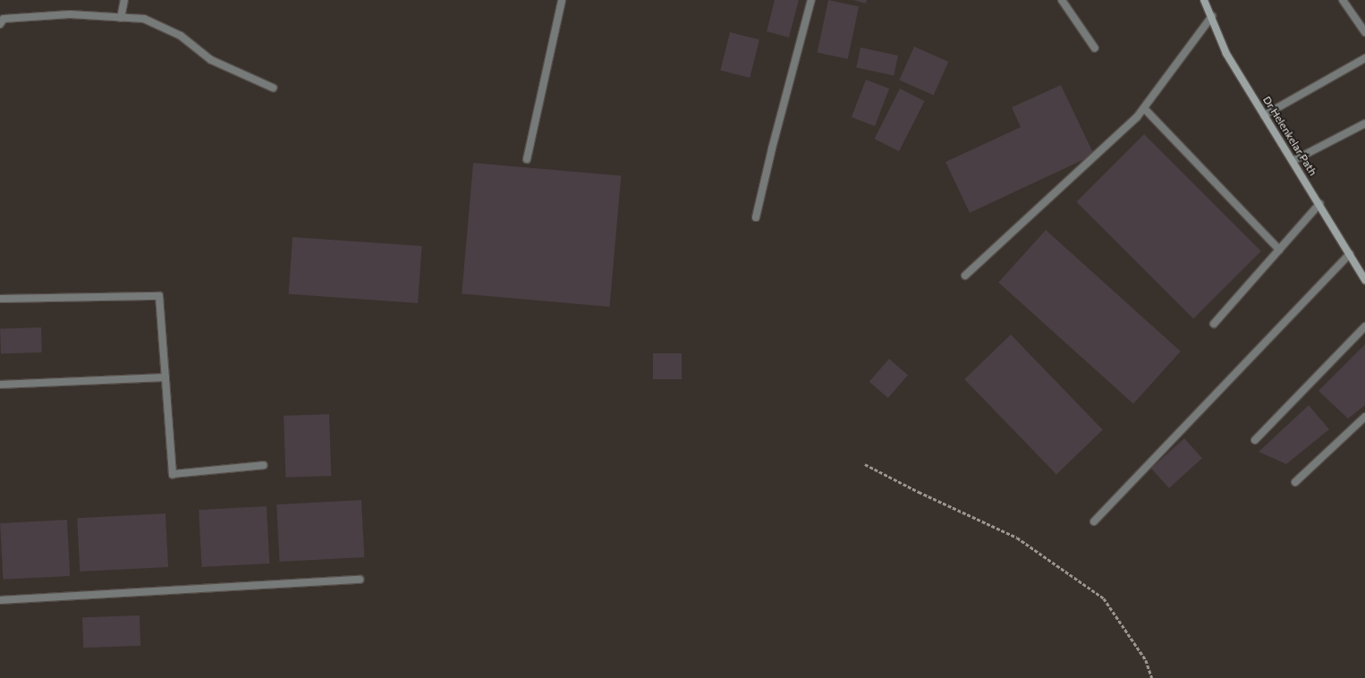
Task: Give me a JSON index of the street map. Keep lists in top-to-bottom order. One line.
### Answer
{"streets":{"street":["Dr Helenkelar Path"]}}
